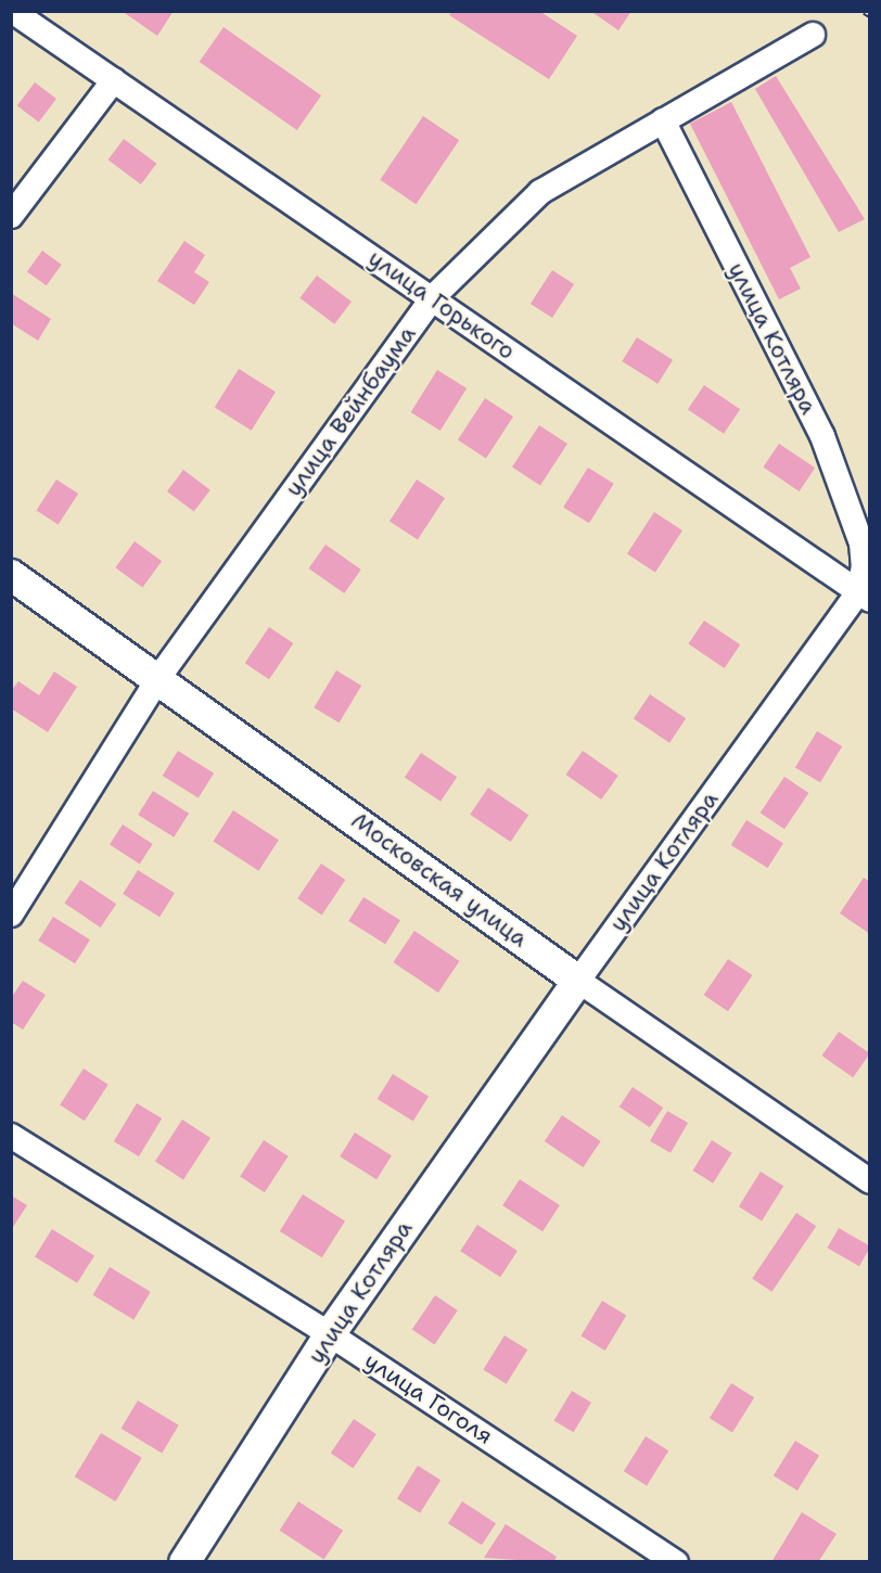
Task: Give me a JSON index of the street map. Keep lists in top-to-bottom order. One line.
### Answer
{"streets":{"street":["улица Горького","улица Котляра","улица Вейнбаума","Московская улица","улица Гоголя"]},"crossings":[["улица Горького","улица Котляра"],["улица Горького","улица Вейнбаума"],["улица Котляра","улица Вейнбаума"],["улица Котляра","Московская улица"],["улица Котляра","улица Гоголя"],["улица Вейнбаума","Московская улица"]]}
